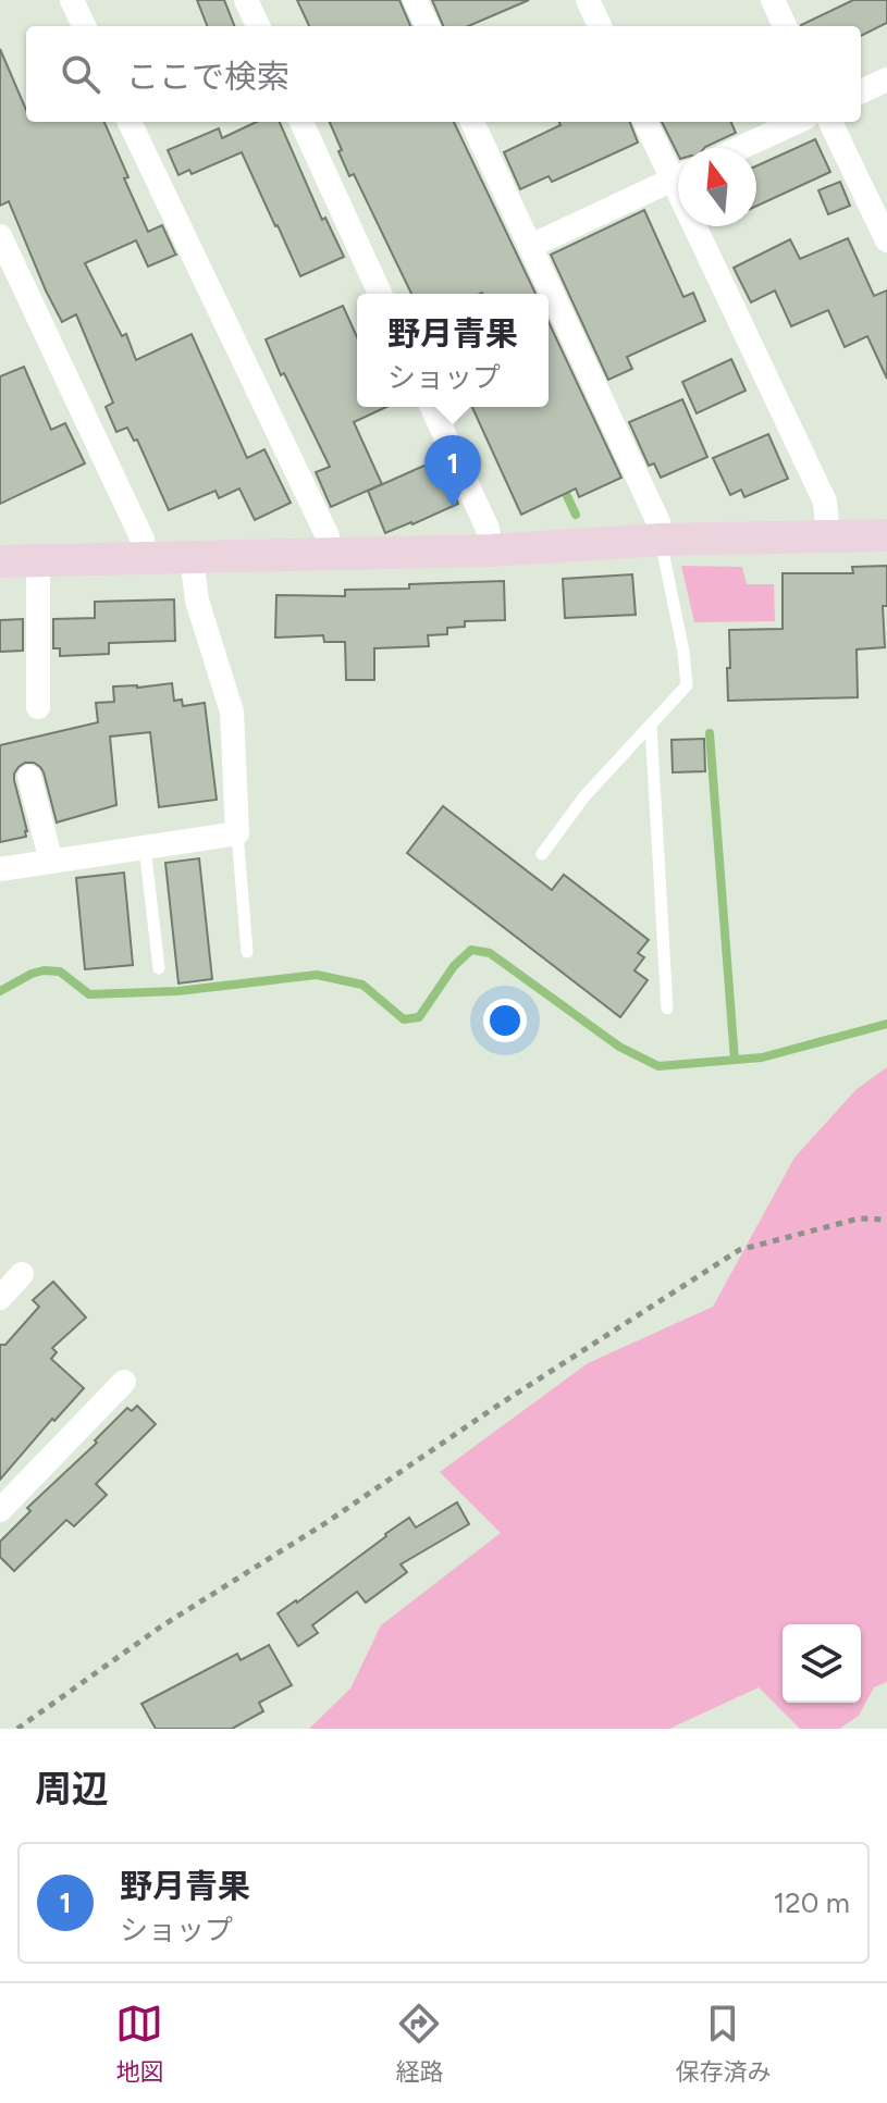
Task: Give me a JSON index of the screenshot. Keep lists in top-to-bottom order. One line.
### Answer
{"north":"top","page":{"search":"ここで検索","popup":["野月青果","ショップ"],"pins":"1","heading":"周辺","list":[{"mark":"1","name":"野月青果","note":"ショップ","value":"120 m"}],"nav":["地図","経路","保存済み"]}}
